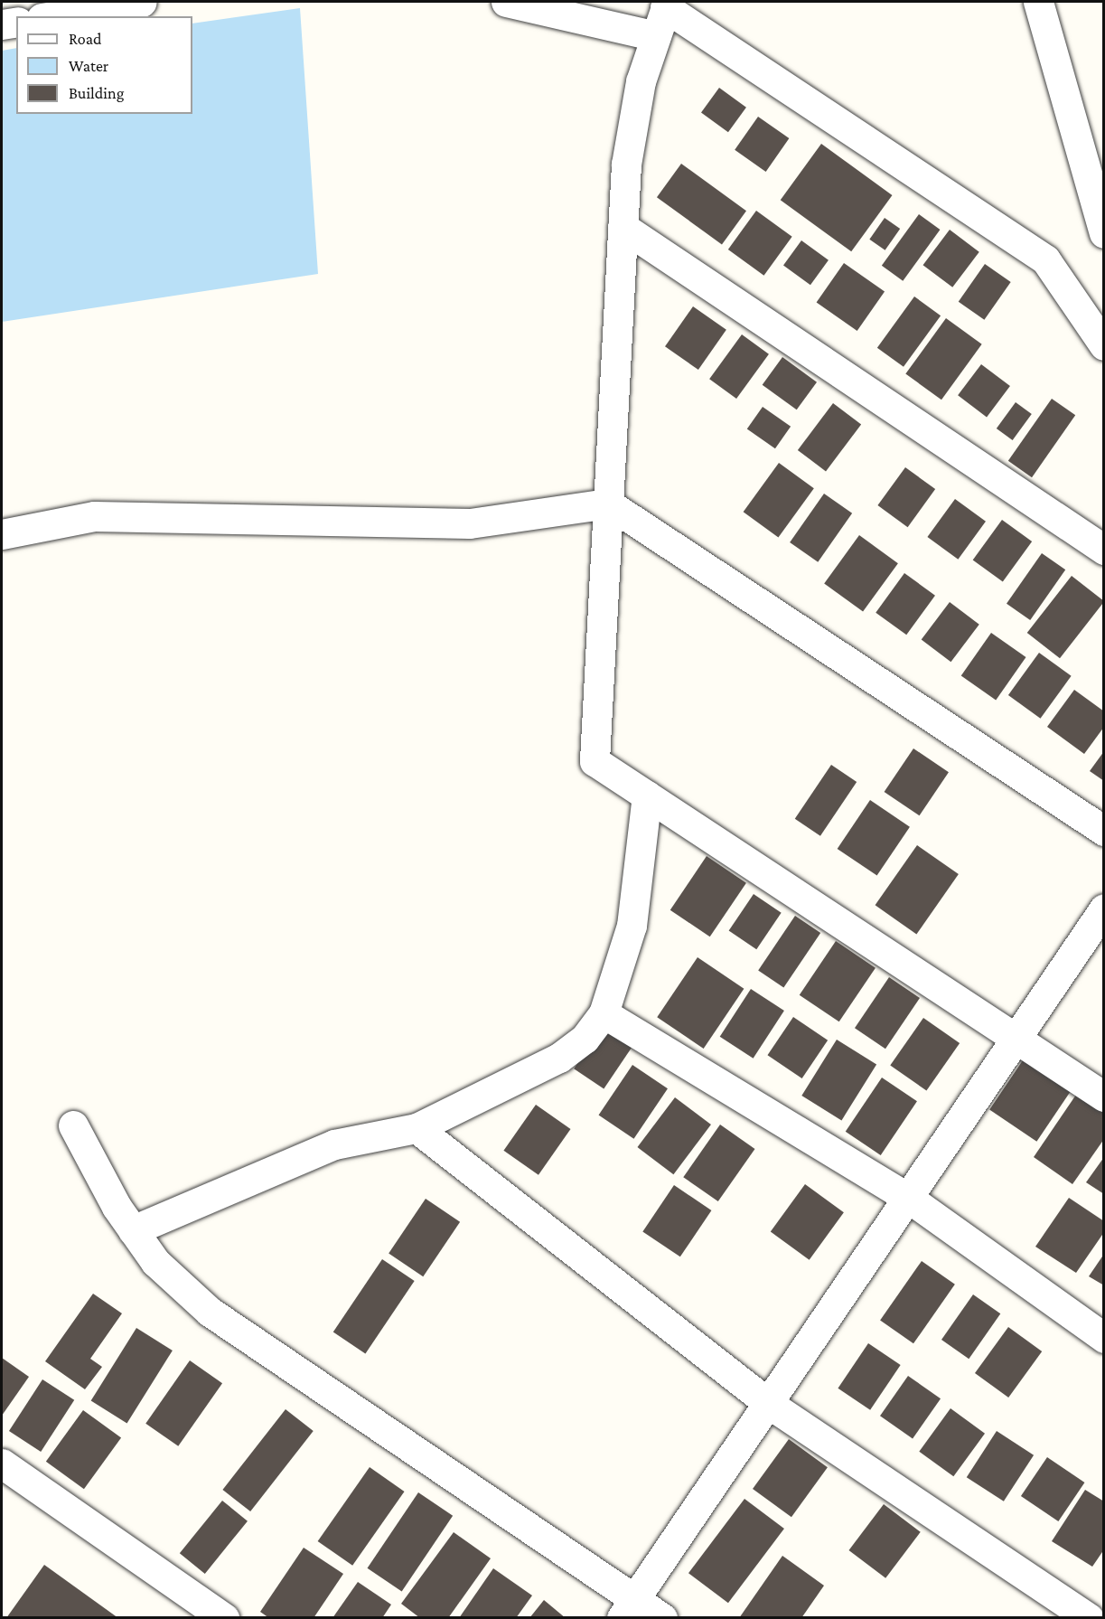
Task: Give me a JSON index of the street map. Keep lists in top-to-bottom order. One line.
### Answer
{"legend":["Road","Water","Building"]}
